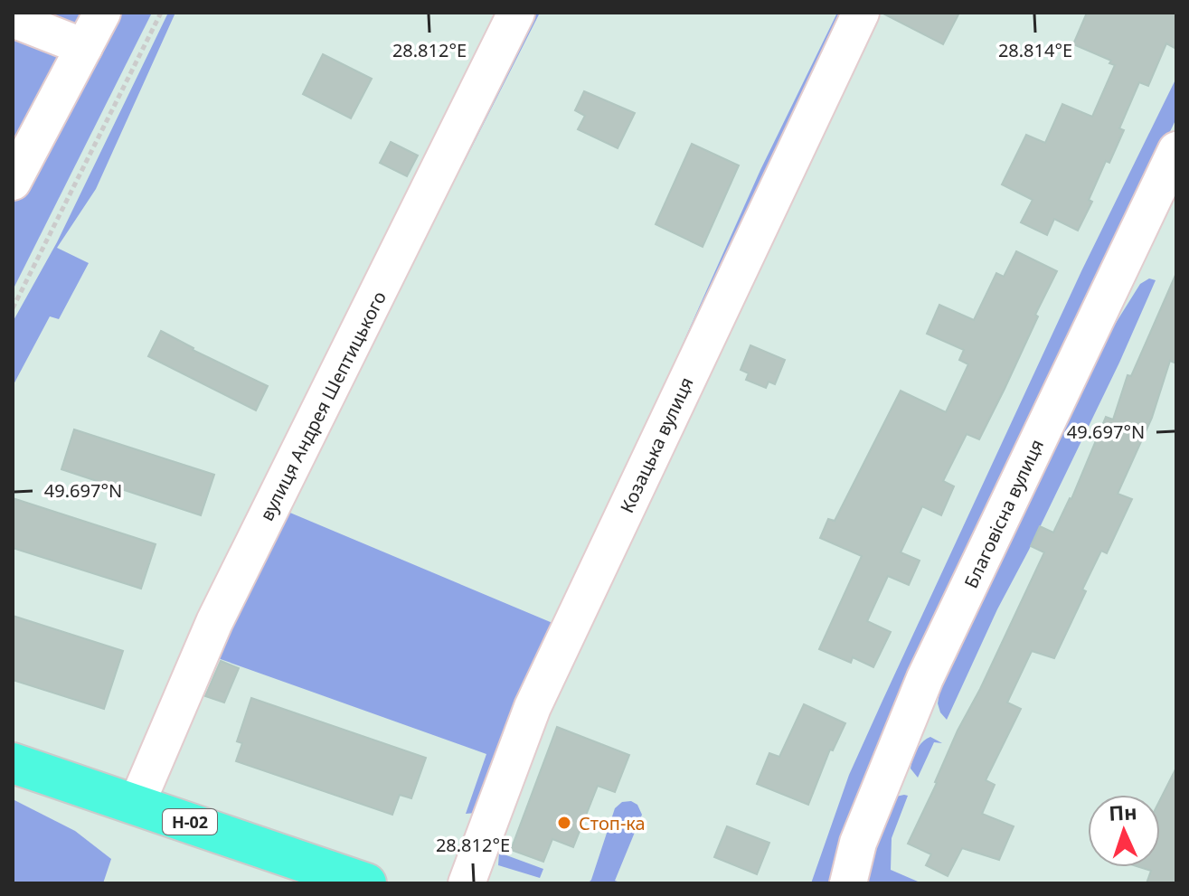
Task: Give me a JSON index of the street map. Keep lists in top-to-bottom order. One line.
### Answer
{"streets":{"main road":["Н-02"],"street":["вулиця Андрея Шептицького","Козацька вулиця","Благовісна вулиця"]},"crossings":[["вулиця Андрея Шептицького","Н-02"]],"places":["Стоп-ка"],"north":"top","coordinates":["28.812°E","28.814°E","49.697°N"]}
